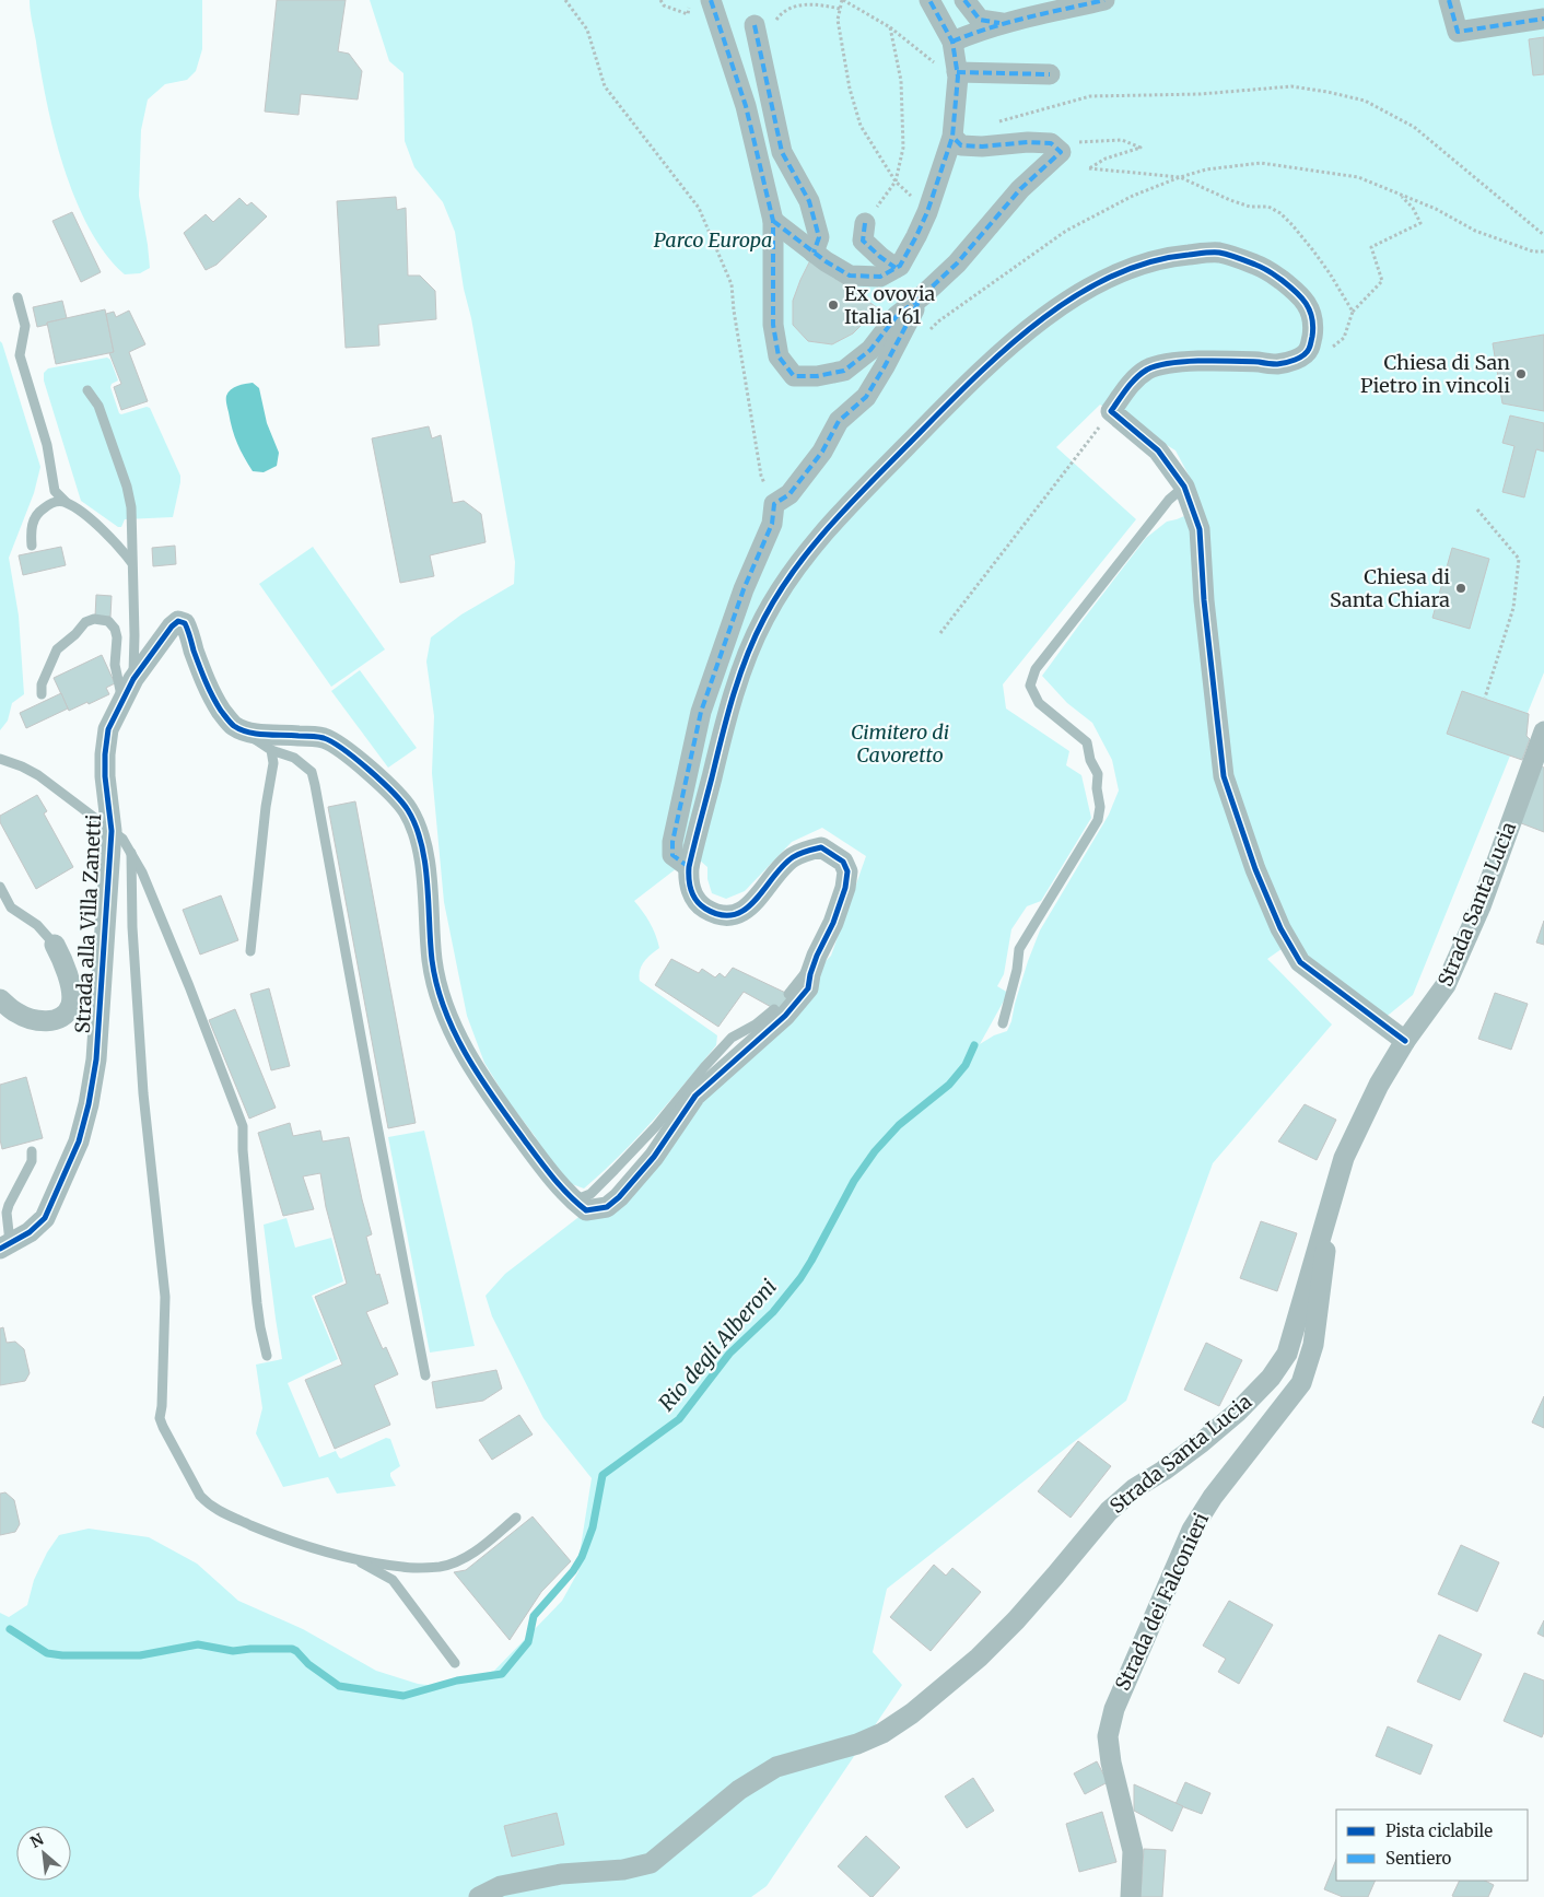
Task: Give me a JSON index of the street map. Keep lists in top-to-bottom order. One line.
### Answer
{"streets":{"street":["Strada Santa Lucia","Strada alla Villa Zanetti","Strada dei Falconieri"]},"crossings":[["Strada Santa Lucia","Strada dei Falconieri"]],"water":["Rio degli Alberoni"],"parks":["Parco Europa","Cimitero di Cavoretto"],"places":["Ex ovovia Italia '61","Chiesa di San Pietro in vincoli","Chiesa di Santa Chiara"],"legend":["Pista ciclabile","Sentiero"],"north":"top left"}
